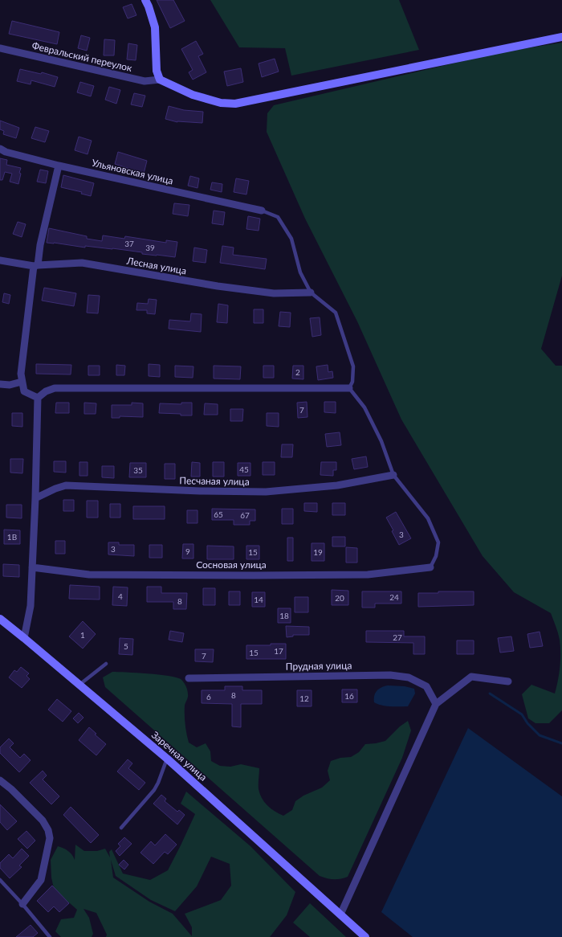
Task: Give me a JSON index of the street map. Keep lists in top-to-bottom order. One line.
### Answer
{"streets":{"street":["Февральский переулок","Ульяновская улица","Лесная улица","Песчаная улица","Сосновая улица","Прудная улица","Заречная улица"]},"house_numbers":["37","39","2","7","45","35","65","67","3","1В","3","9","15","19","4","24","20","14","8","18","1","27","5","17","15","7","8","16","6","12"]}
